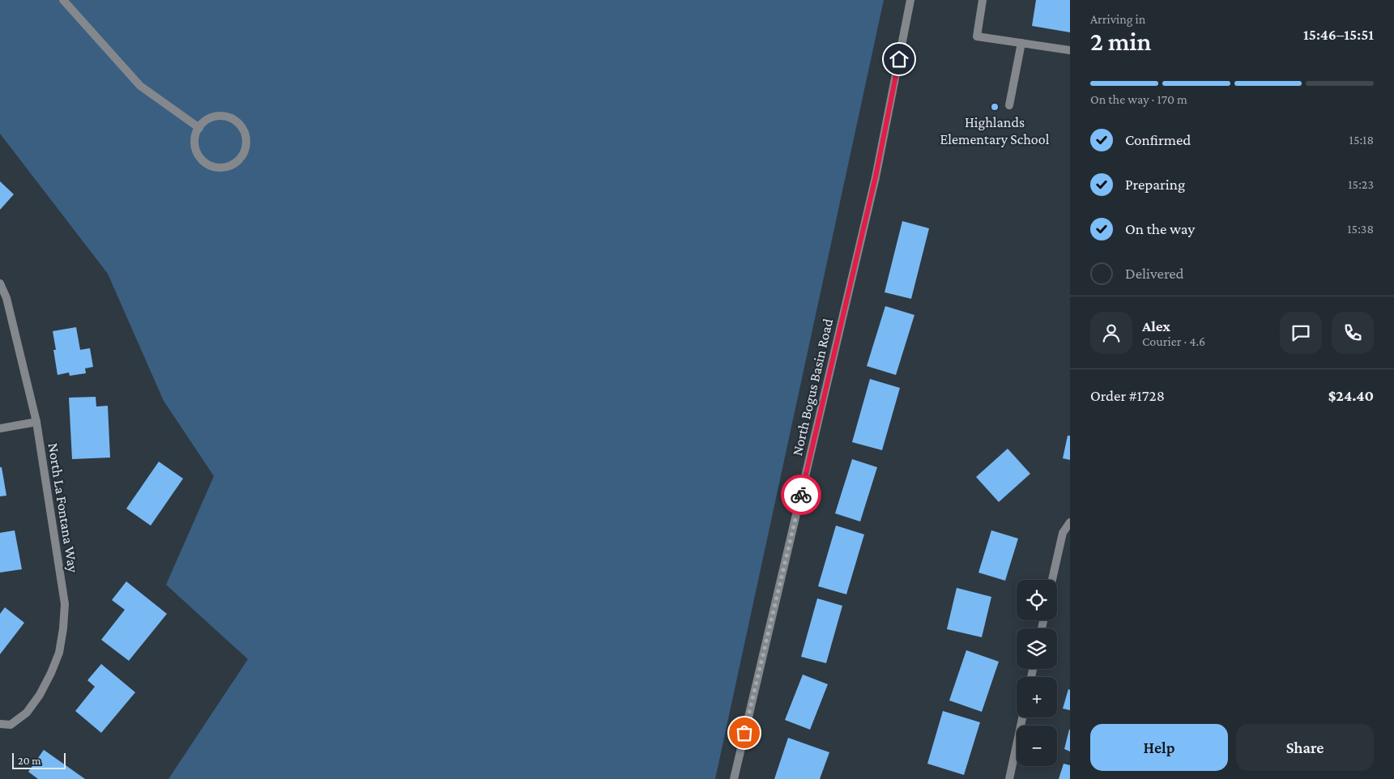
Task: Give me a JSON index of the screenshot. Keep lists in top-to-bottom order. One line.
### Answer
{"streets":{"street":["North Bogus Basin Road","North La Fontana Way"]},"places":["Highlands Elementary School"],"scale_bar":"20 m","page":{"heading":["2 min","Arriving in","15:46–15:51"],"panel":["Alex","Courier · 4.6","Order #1728","$24.40"],"bar":"On the way · 170 m","list":[["Confirmed","15:18"],["Preparing","15:23"],["On the way","15:38"],"Delivered"],"map_buttons":["+","−"],"buttons":["Help","Share"],"scale":"20 m"}}
